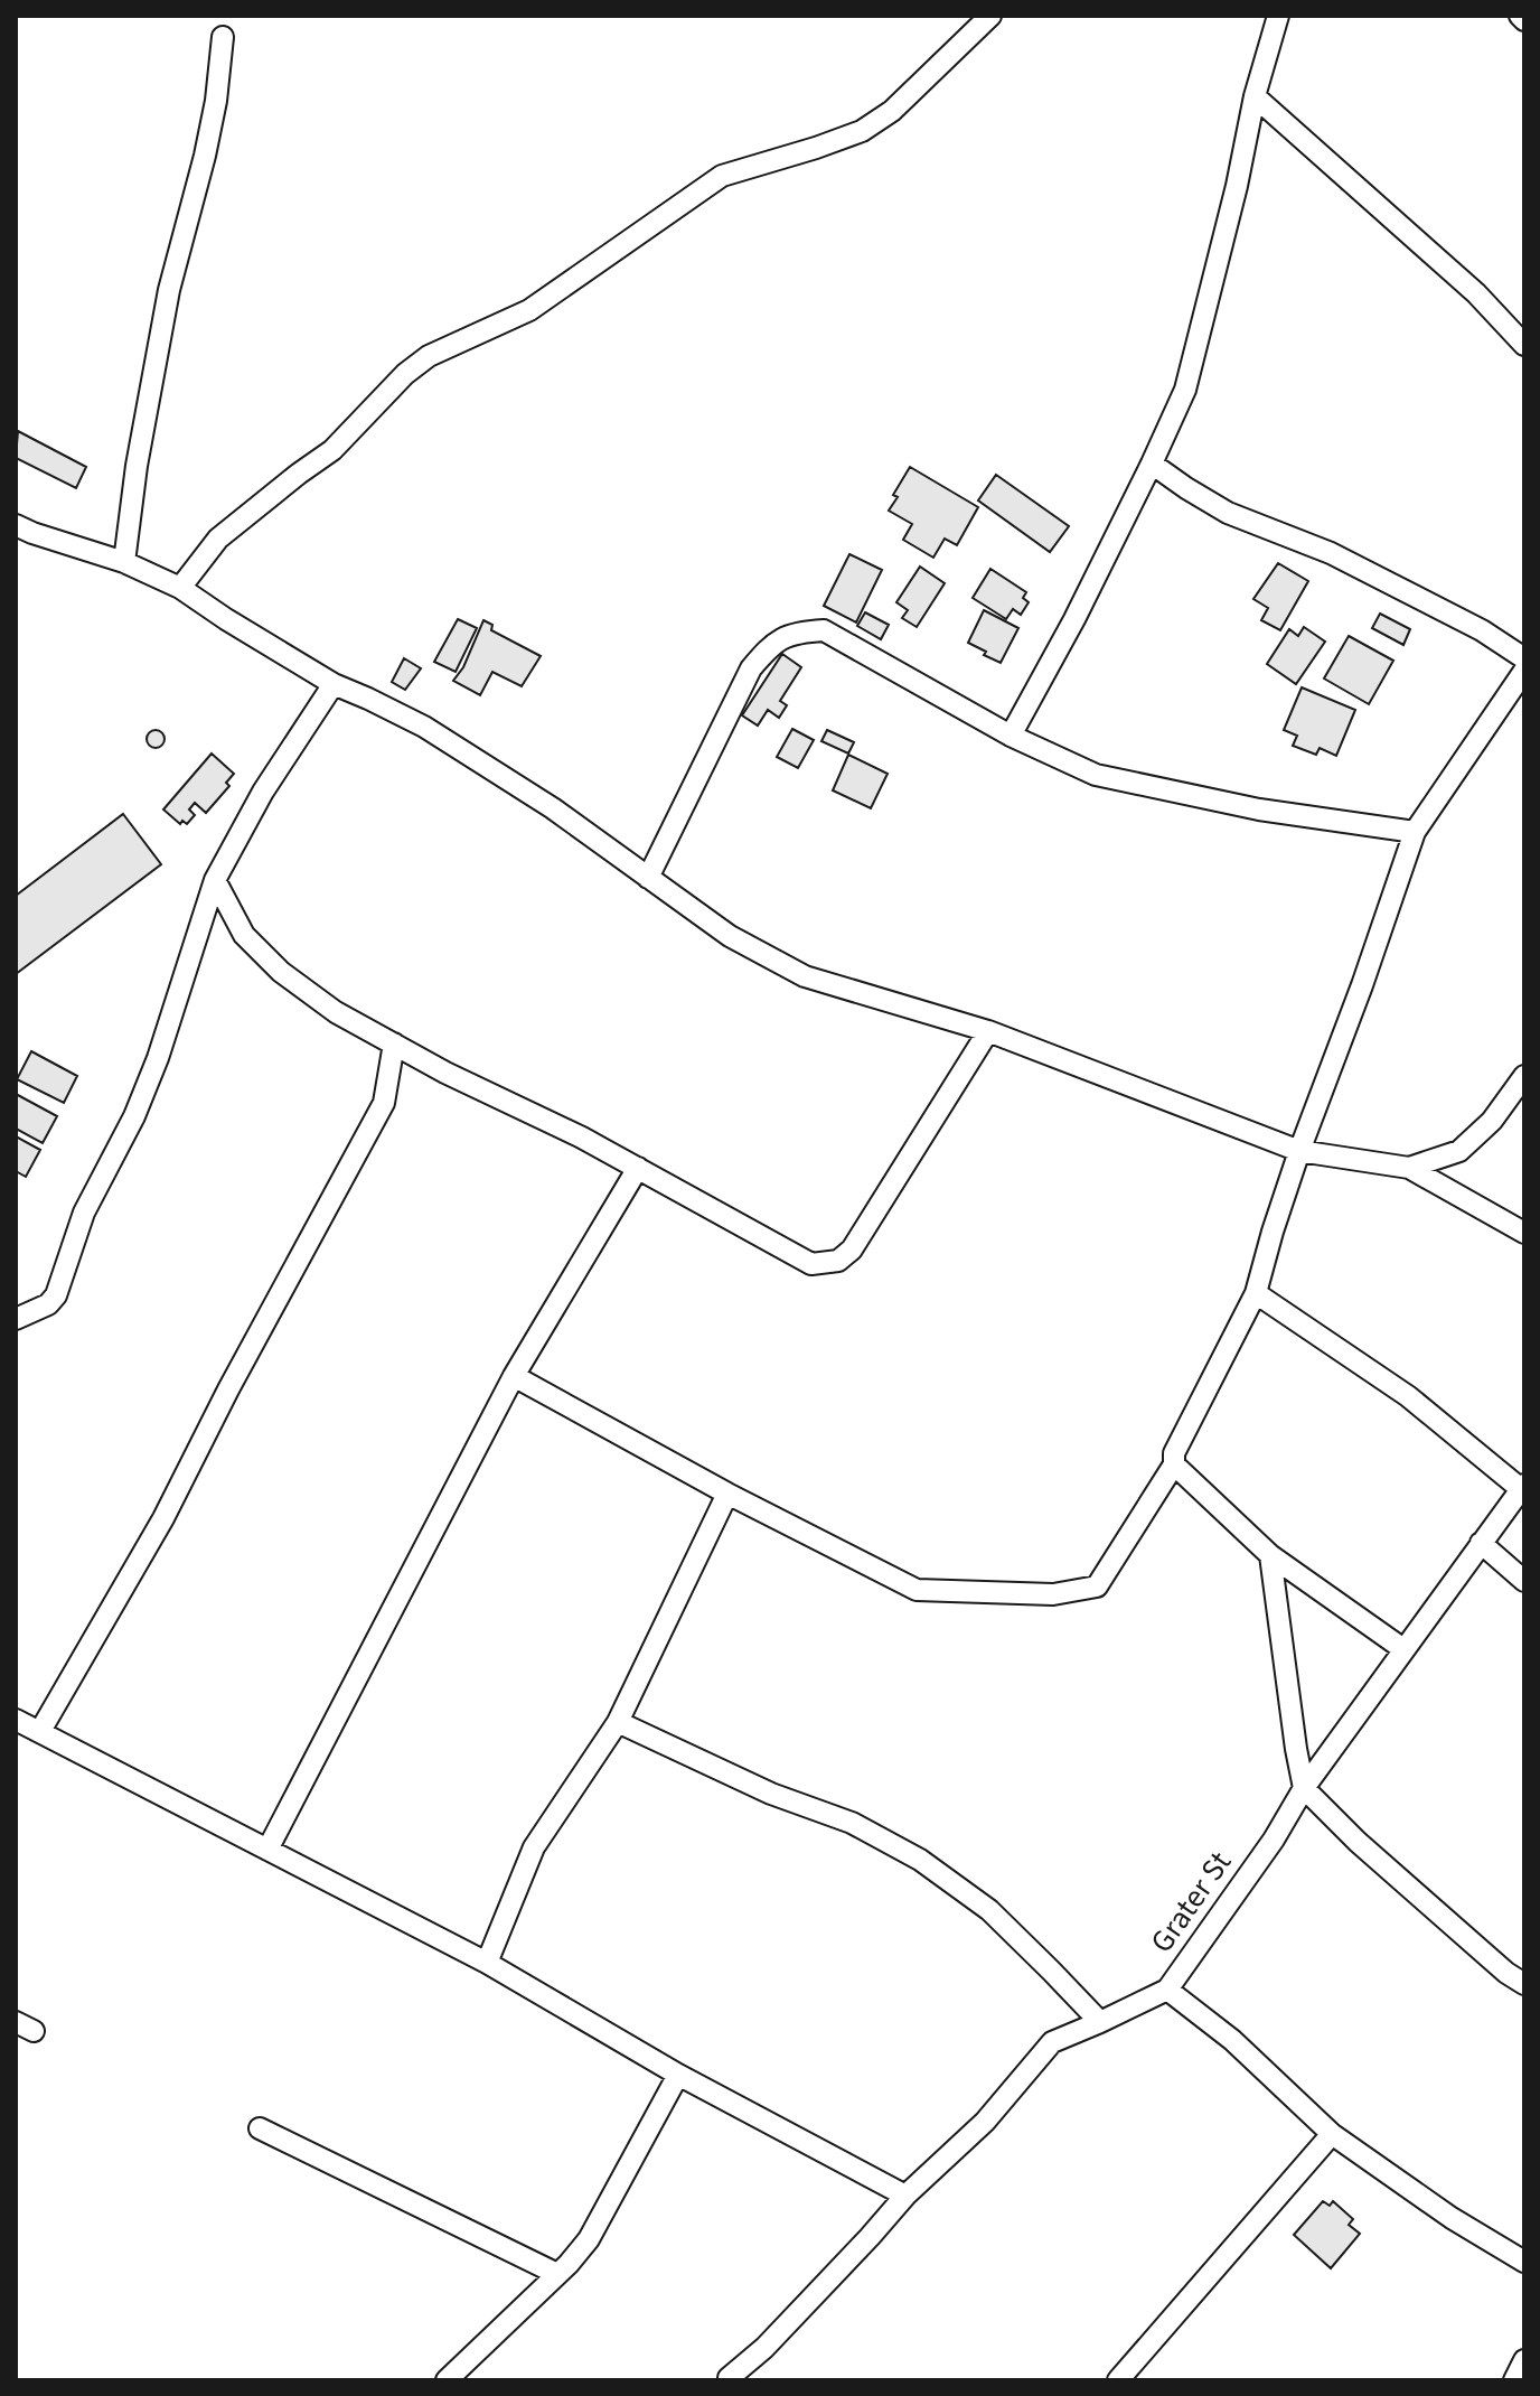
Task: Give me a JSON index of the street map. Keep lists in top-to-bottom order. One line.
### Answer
{"streets":{"street":["Grater St"]}}
